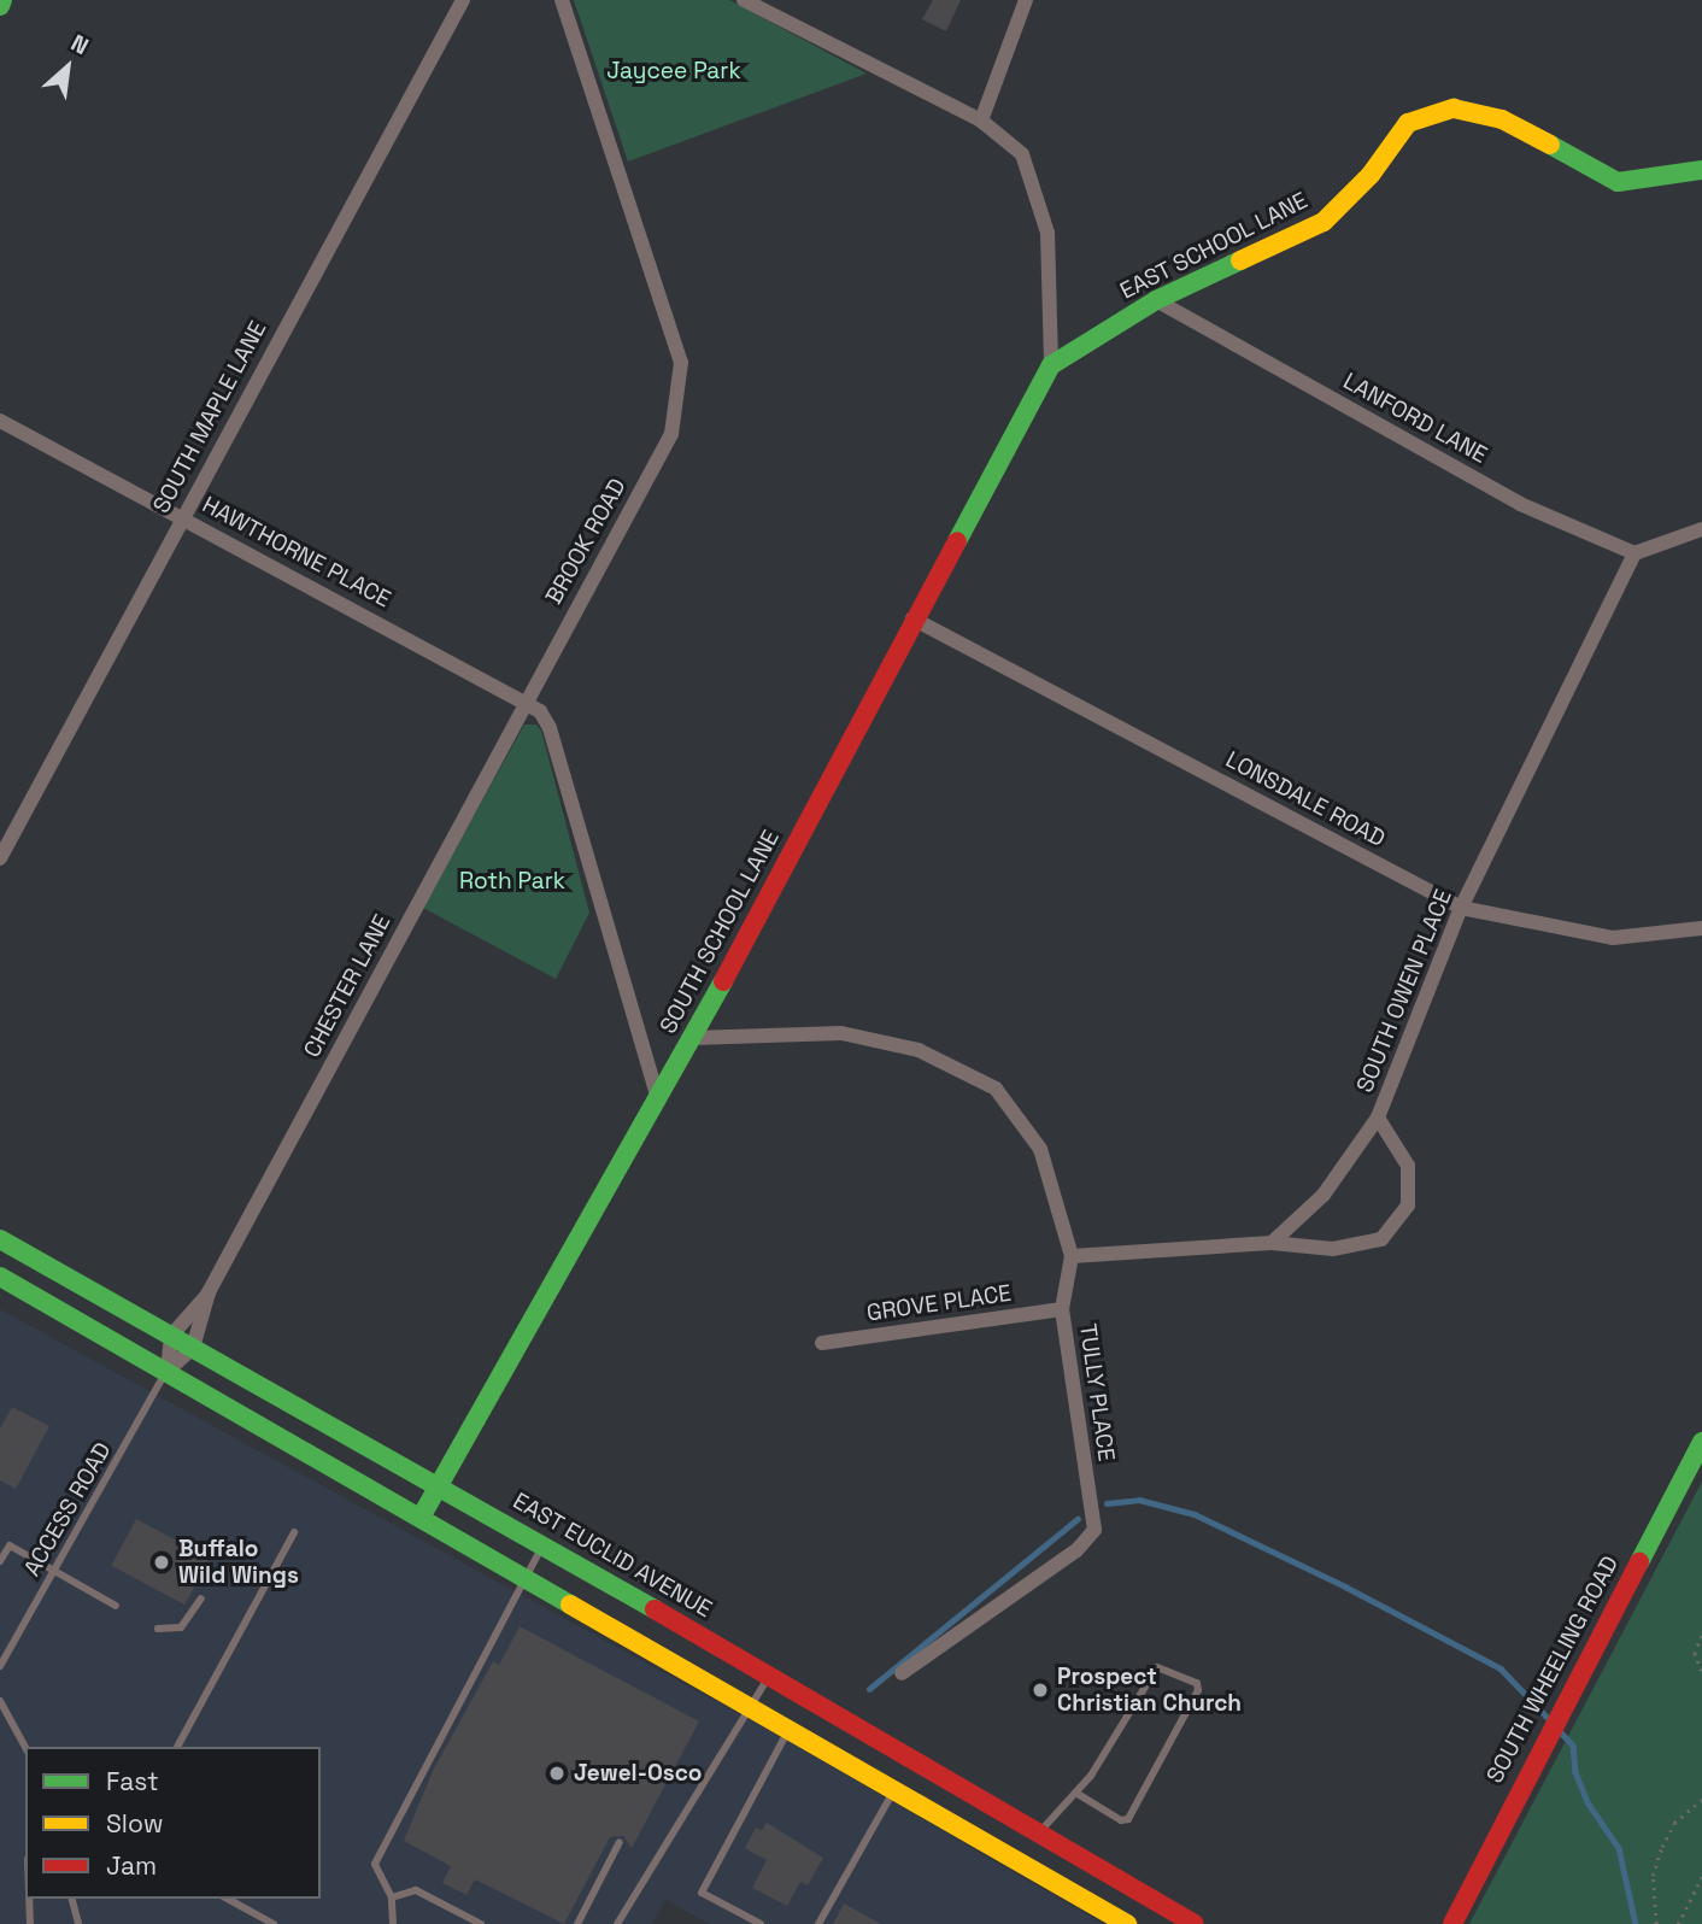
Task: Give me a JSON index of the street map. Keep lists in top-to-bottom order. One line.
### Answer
{"streets":{"main road":["EAST SCHOOL LANE","SOUTH SCHOOL LANE","EAST EUCLID AVENUE","SOUTH WHEELING ROAD"],"street":["SOUTH MAPLE LANE","LANFORD LANE","BROOK ROAD","HAWTHORNE PLACE","LONSDALE ROAD","CHESTER LANE","SOUTH OWEN PLACE","GROVE PLACE","TULLY PLACE"],"lane":["ACCESS ROAD"]},"crossings":[["EAST SCHOOL LANE","LANFORD LANE"],["EAST SCHOOL LANE","SOUTH SCHOOL LANE"],["SOUTH MAPLE LANE","HAWTHORNE PLACE"],["LANFORD LANE","SOUTH OWEN PLACE"],["BROOK ROAD","HAWTHORNE PLACE"],["BROOK ROAD","CHESTER LANE"],["HAWTHORNE PLACE","CHESTER LANE"],["LONSDALE ROAD","SOUTH SCHOOL LANE"],["LONSDALE ROAD","SOUTH OWEN PLACE"],["SOUTH SCHOOL LANE","TULLY PLACE"],["SOUTH SCHOOL LANE","EAST EUCLID AVENUE"],["CHESTER LANE","EAST EUCLID AVENUE"],["GROVE PLACE","TULLY PLACE"]],"parks":["Jaycee Park","Roth Park"],"places":["Buffalo Wild Wings","Prospect Christian Church","Jewel-Osco"],"legend":["Fast","Slow","Jam"],"north":"top right"}
